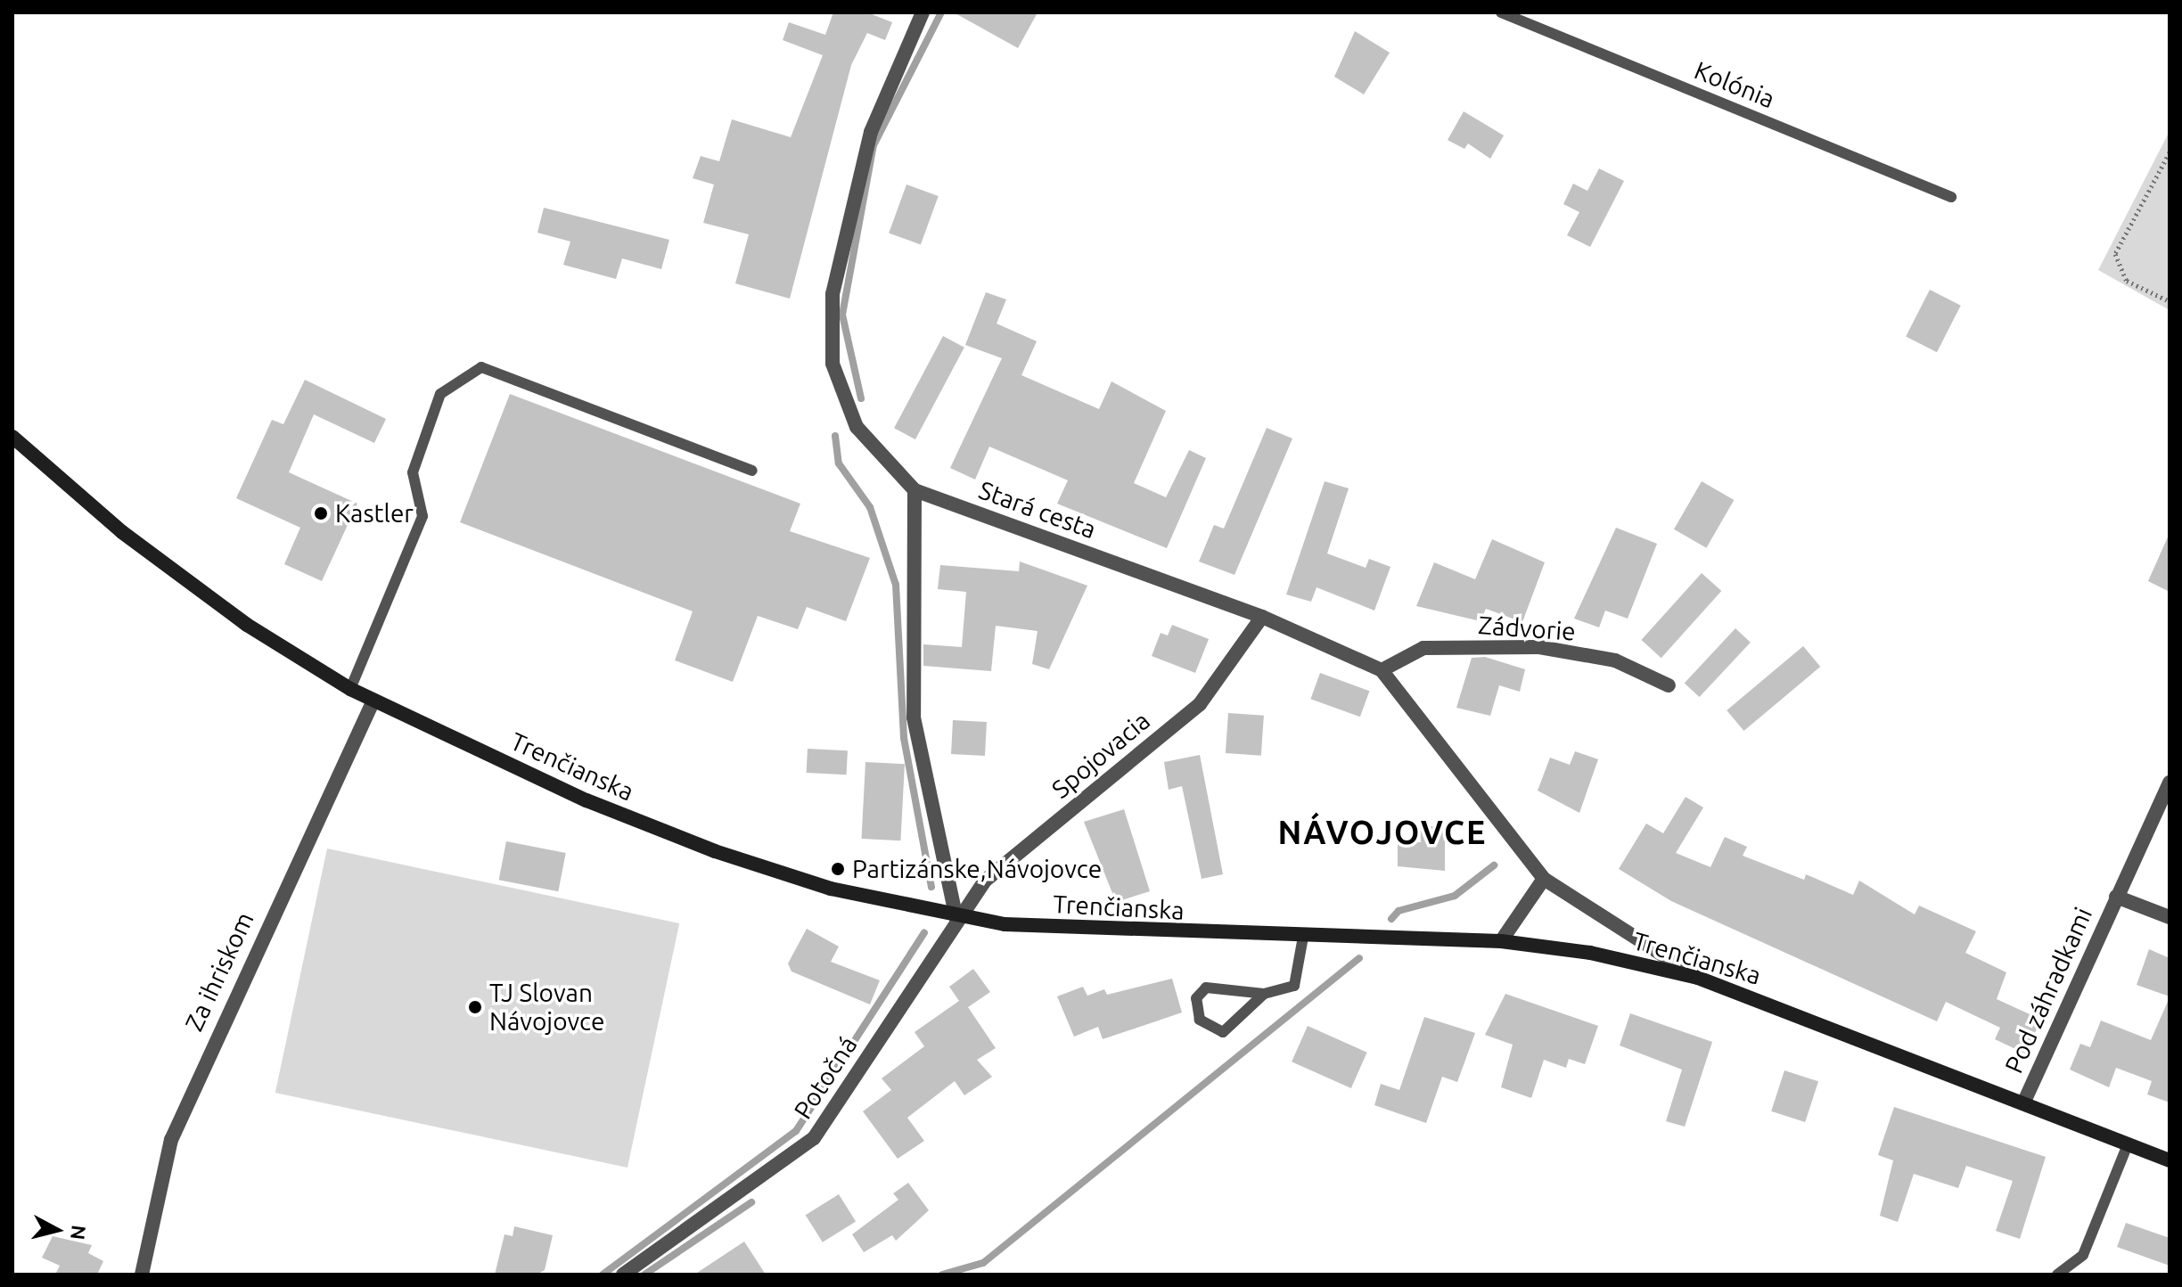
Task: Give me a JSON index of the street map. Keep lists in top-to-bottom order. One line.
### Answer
{"streets":{"main road":["Trenčianska"],"street":["Stará cesta","Zádvorie","Spojovacia","Za ihriskom","Pod záhradkami","Potočná"],"lane":["Kolónia"]},"crossings":[["Stará cesta","Zádvorie"],["Stará cesta","Spojovacia"],["Stará cesta","Trenčianska"],["Spojovacia","Trenčianska"],["Spojovacia","Potočná"],["Trenčianska","Za ihriskom"],["Trenčianska","Pod záhradkami"],["Trenčianska","Potočná"]],"districts":["NÁVOJOVCE"],"places":["Kastler","Partizánske,Návojovce","TJ Slovan Návojovce"],"north":"right"}
